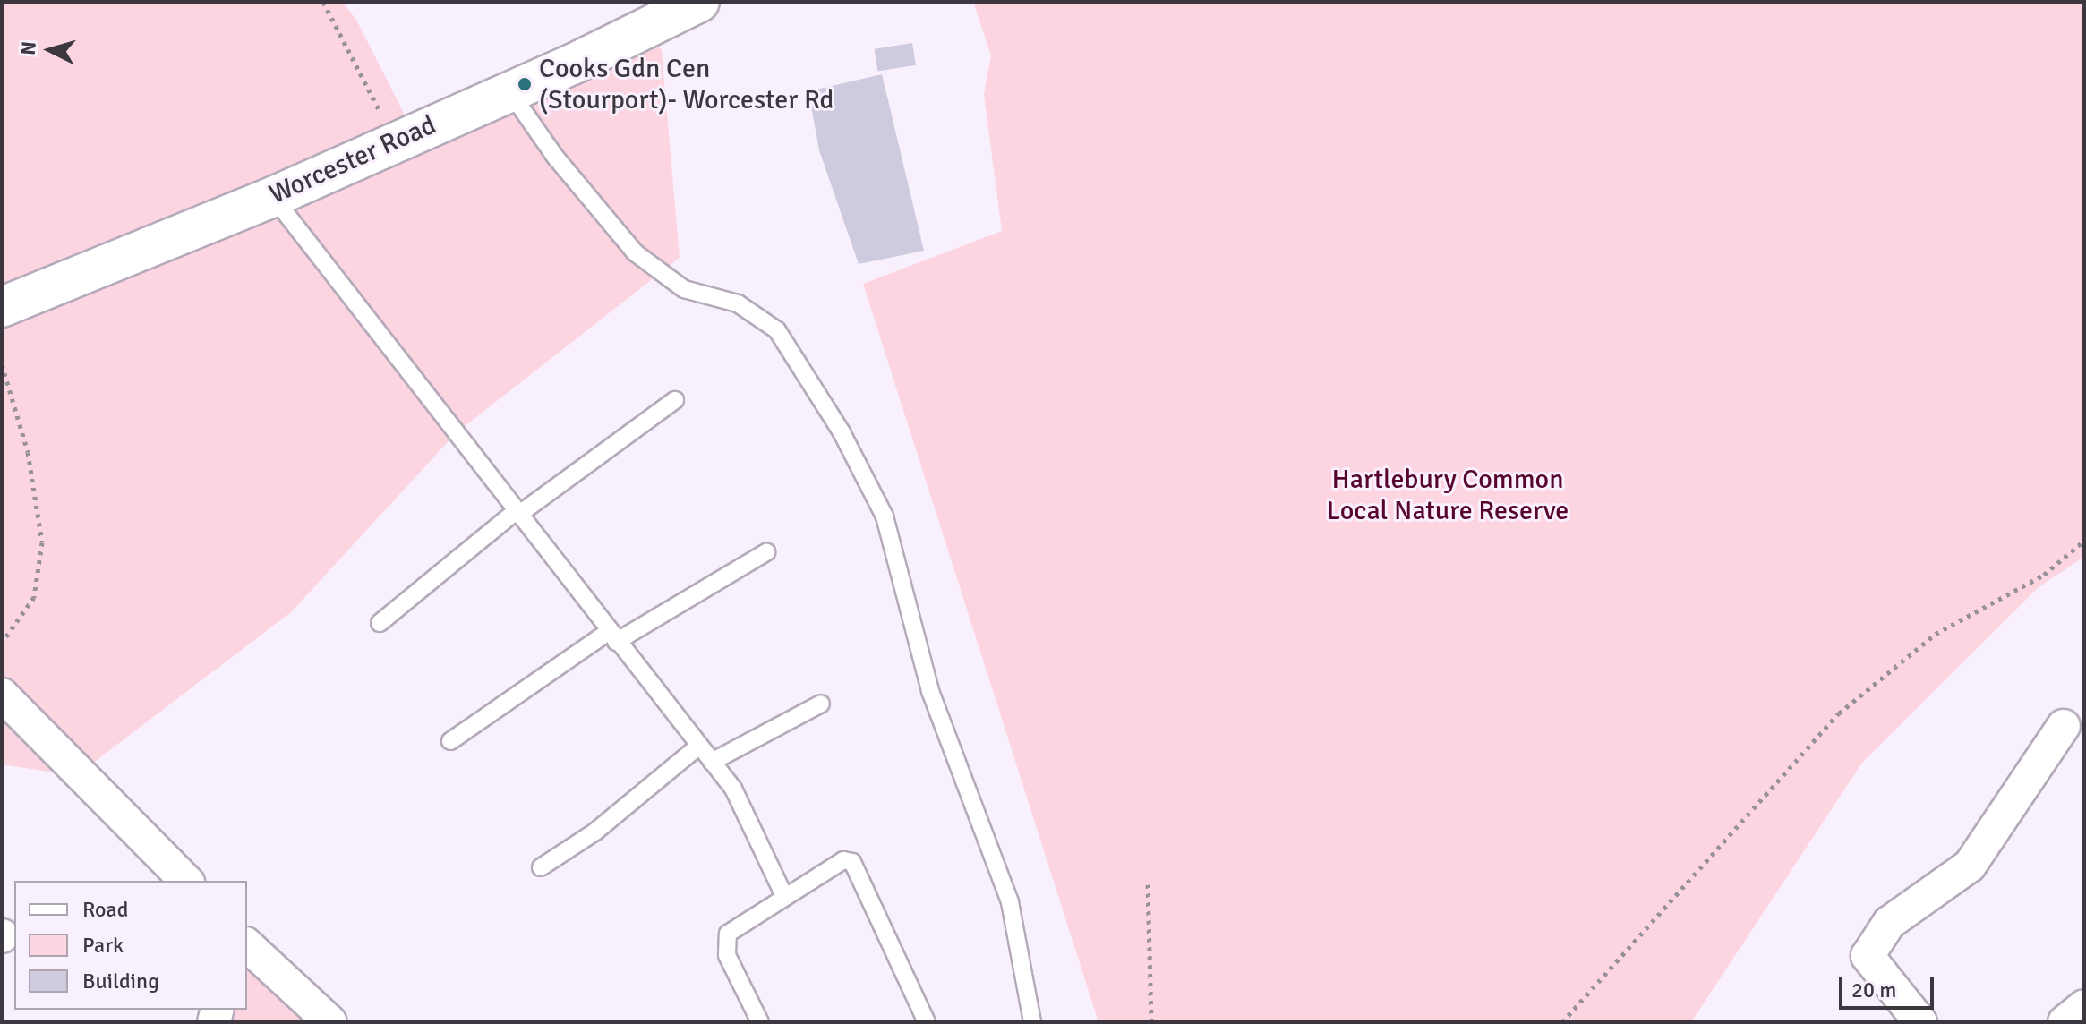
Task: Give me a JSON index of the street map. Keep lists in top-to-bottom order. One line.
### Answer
{"streets":{"main road":["Worcester Road"]},"parks":["Hartlebury Common Local Nature Reserve"],"places":["Cooks Gdn Cen (Stourport)- Worcester Rd"],"legend":["Road","Park","Building"],"scale_bar":"20 m","north":"left"}
